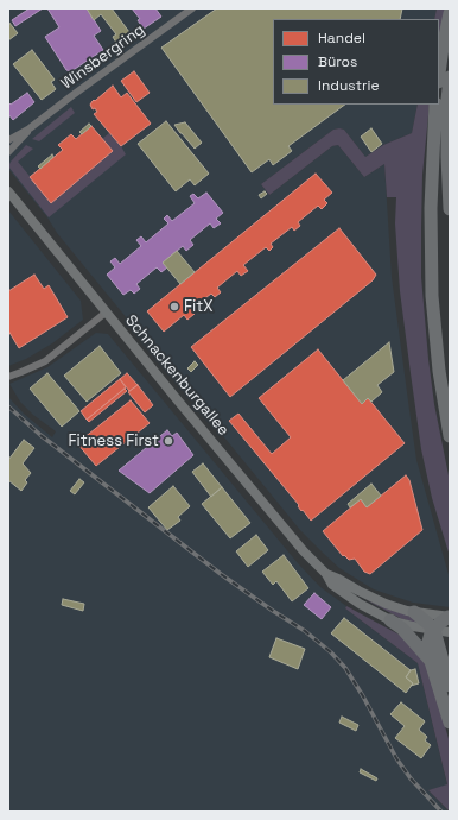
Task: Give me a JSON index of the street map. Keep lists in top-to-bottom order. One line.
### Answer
{"streets":{"main road":["Schnackenburgallee"],"street":["Winsbergring"]},"places":["FitX","Fitness First"],"legend":["Handel","Büros","Industrie"]}
